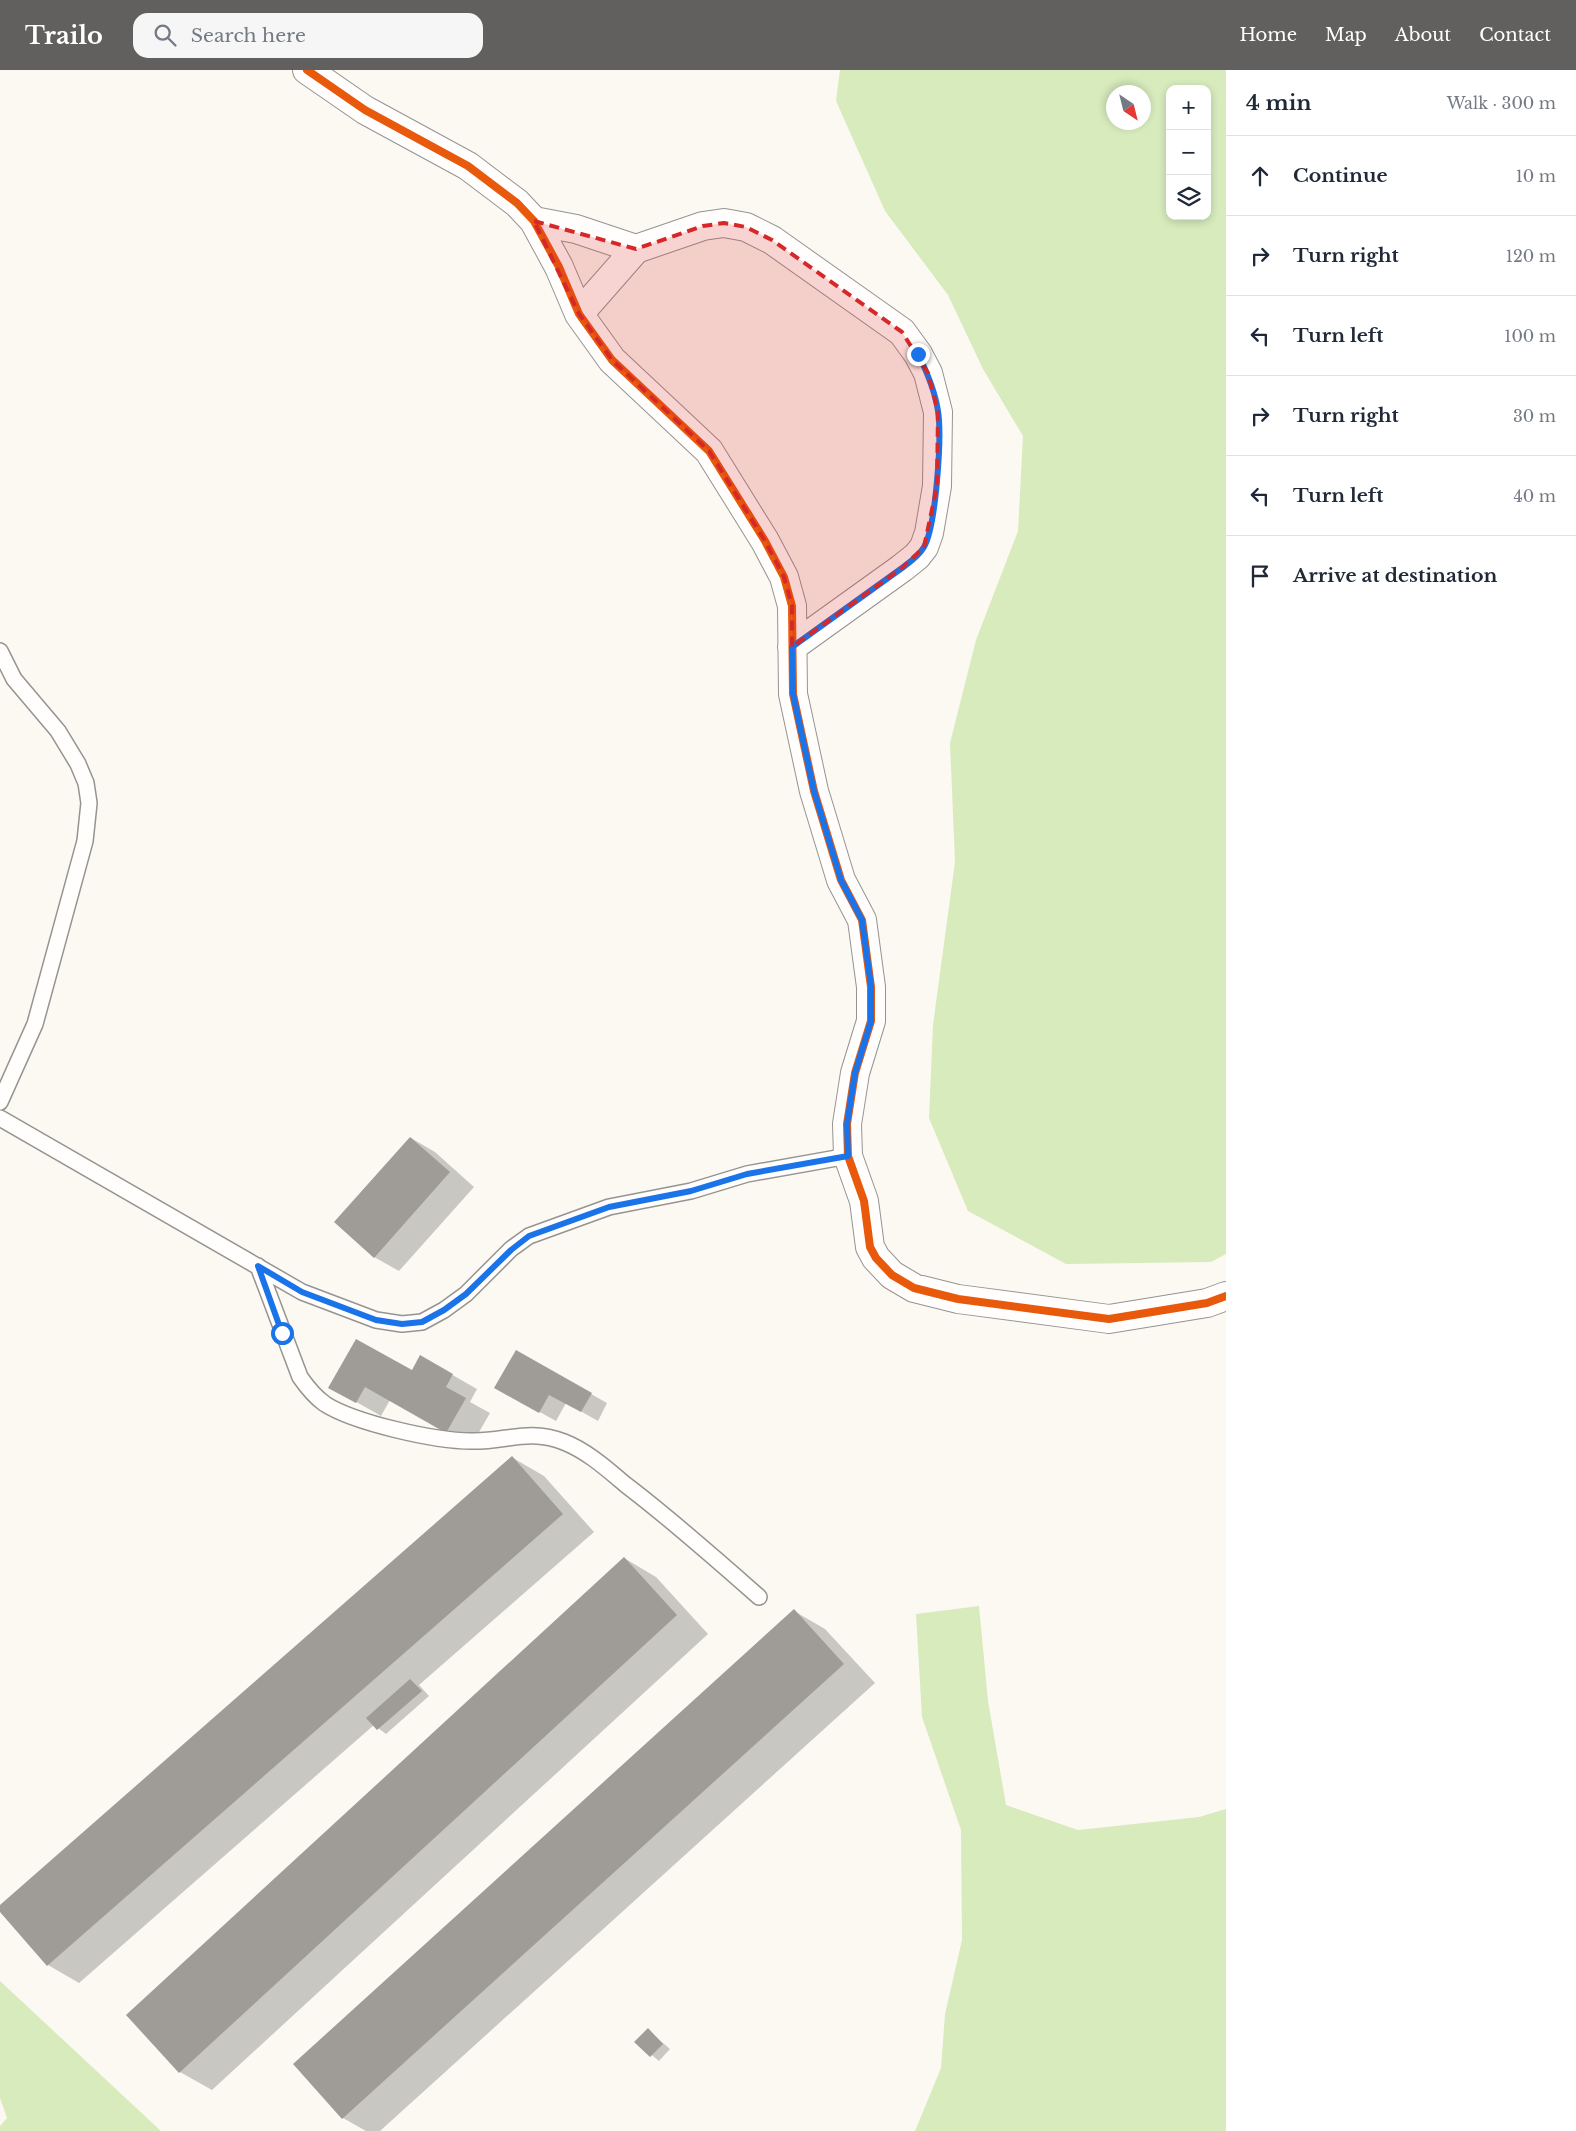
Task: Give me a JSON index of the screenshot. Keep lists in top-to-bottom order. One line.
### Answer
{"north":"bottom right","page":{"header":"Trailo","search":"Search here","nav":["Home","Map","About","Contact"],"heading":["4 min","Walk · 300 m"],"map_buttons":["+","−"],"list":[["Continue","10 m"],["Turn right","120 m"],["Turn left","100 m"],["Turn right","30 m"],["Turn left","40 m"],"Arrive at destination"]}}
